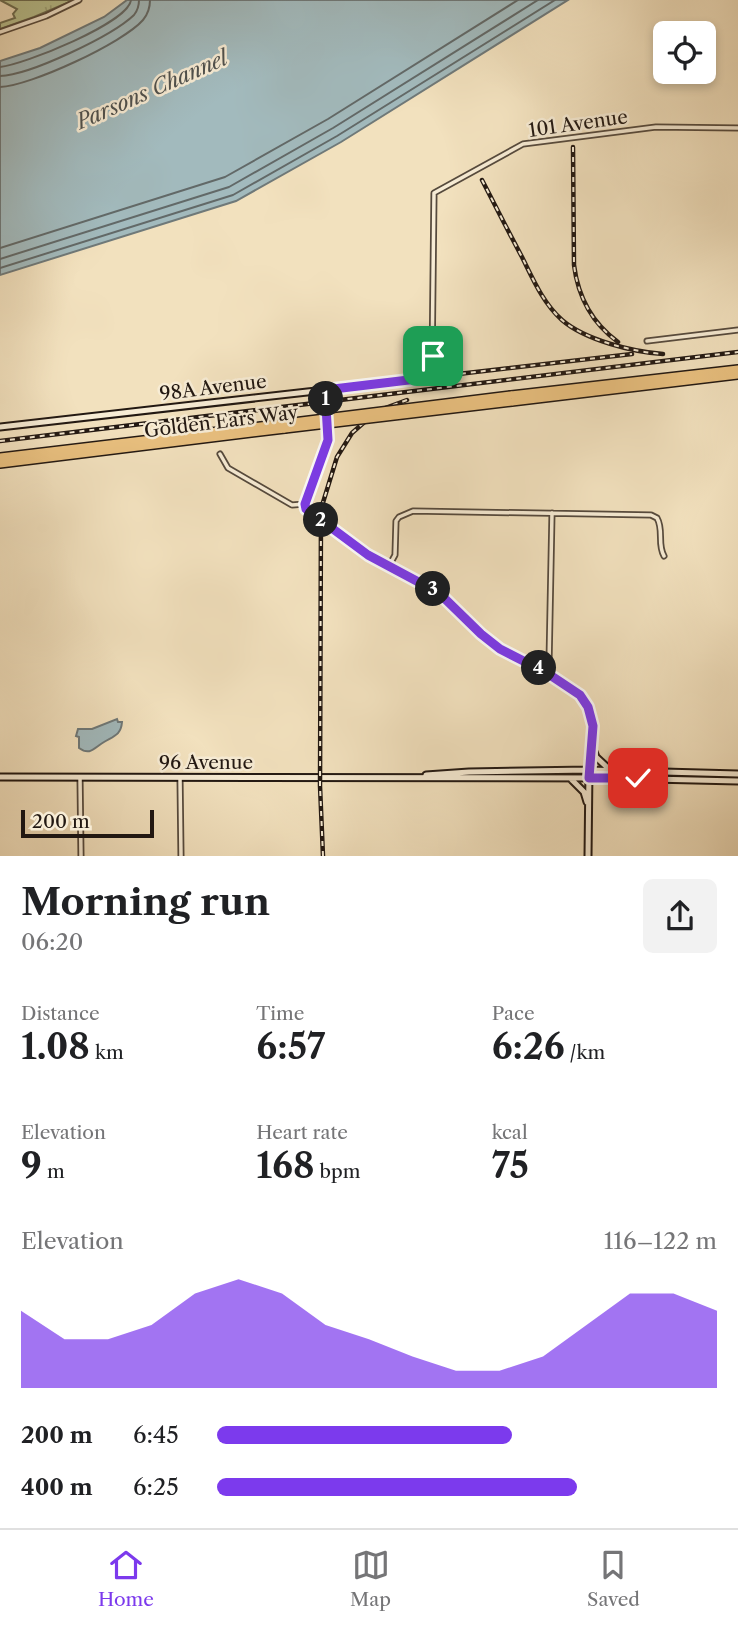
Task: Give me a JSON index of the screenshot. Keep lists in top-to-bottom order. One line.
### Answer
{"streets":{"highway":["Golden Ears Way"],"main road":["98A Avenue","96 Avenue"],"street":["101 Avenue"]},"crossings":[["101 Avenue","98A Avenue"]],"water":["Parsons Channel"],"scale_bar":"200 m","page":{"pins":["1","2","3","4"],"scale":"200 m","heading":["Morning run","06:20"],"stats":[["Distance","1.08 km"],["Time","6:57"],["Pace","6:26 /km"],["Elevation","9 m"],["Heart rate","168 bpm"],["kcal","75"]],"chart":["Elevation","116–122 m"],"list":[{"name":"200 m","note":"6:45"},{"name":"400 m","note":"6:25"}],"tabs":["Home","Map","Saved"]}}
